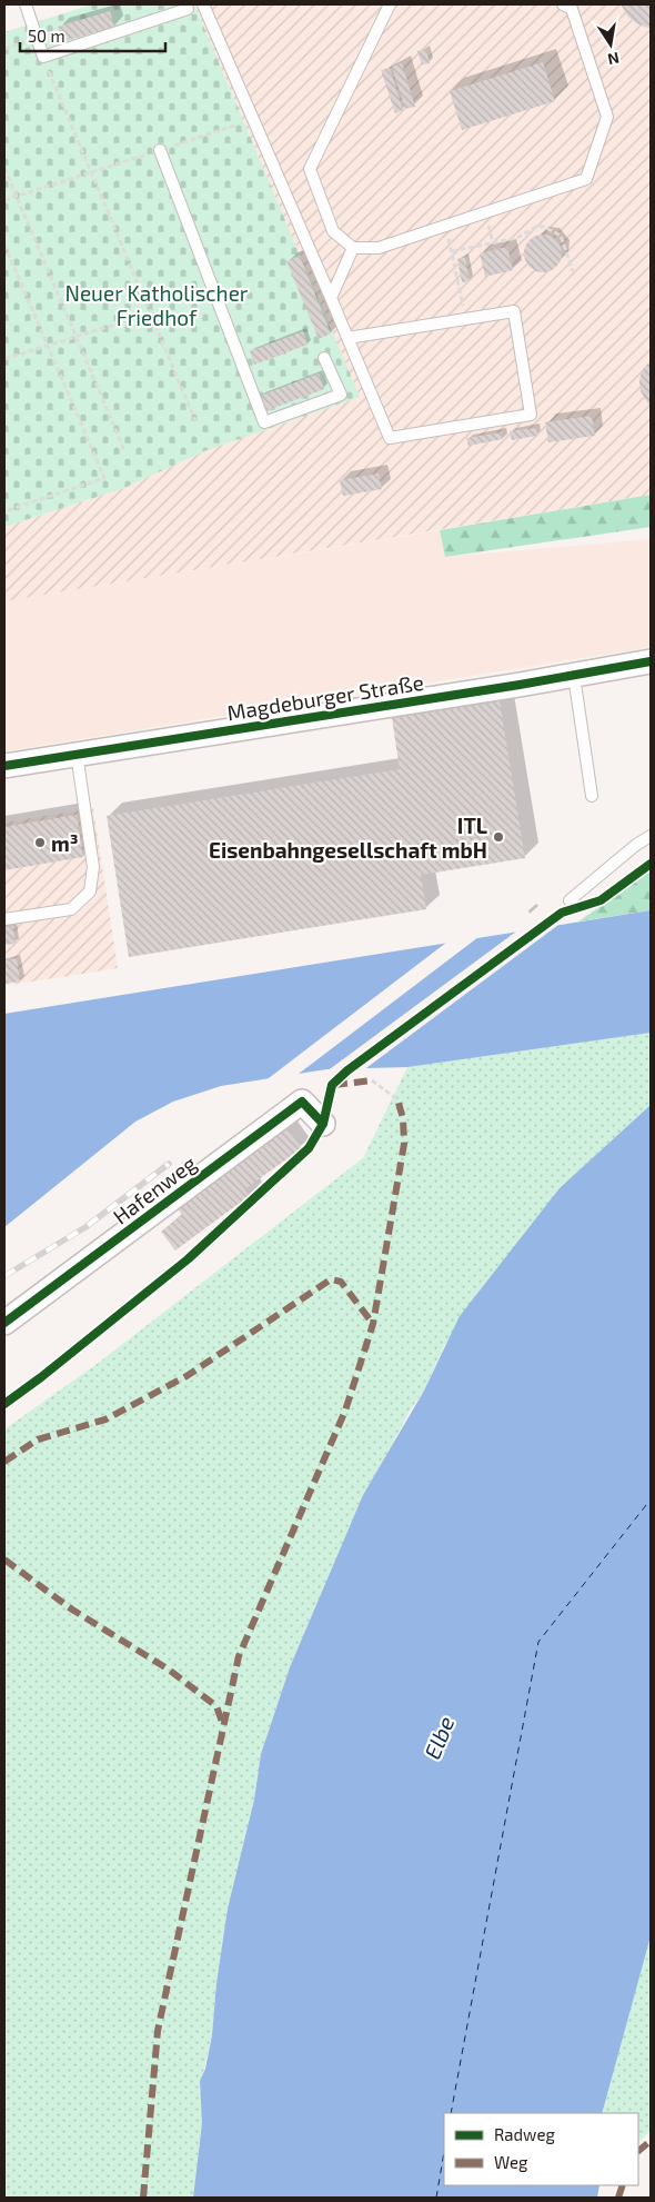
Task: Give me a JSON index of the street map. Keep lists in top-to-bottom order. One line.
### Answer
{"streets":{"street":["Magdeburger Straße","Hafenweg"]},"water":["Elbe"],"parks":["Neuer Katholischer Friedhof"],"places":["ITL Eisenbahngesellschaft mbH","m³"],"legend":["Radweg","Weg"],"scale_bar":"50 m","north":"bottom"}
